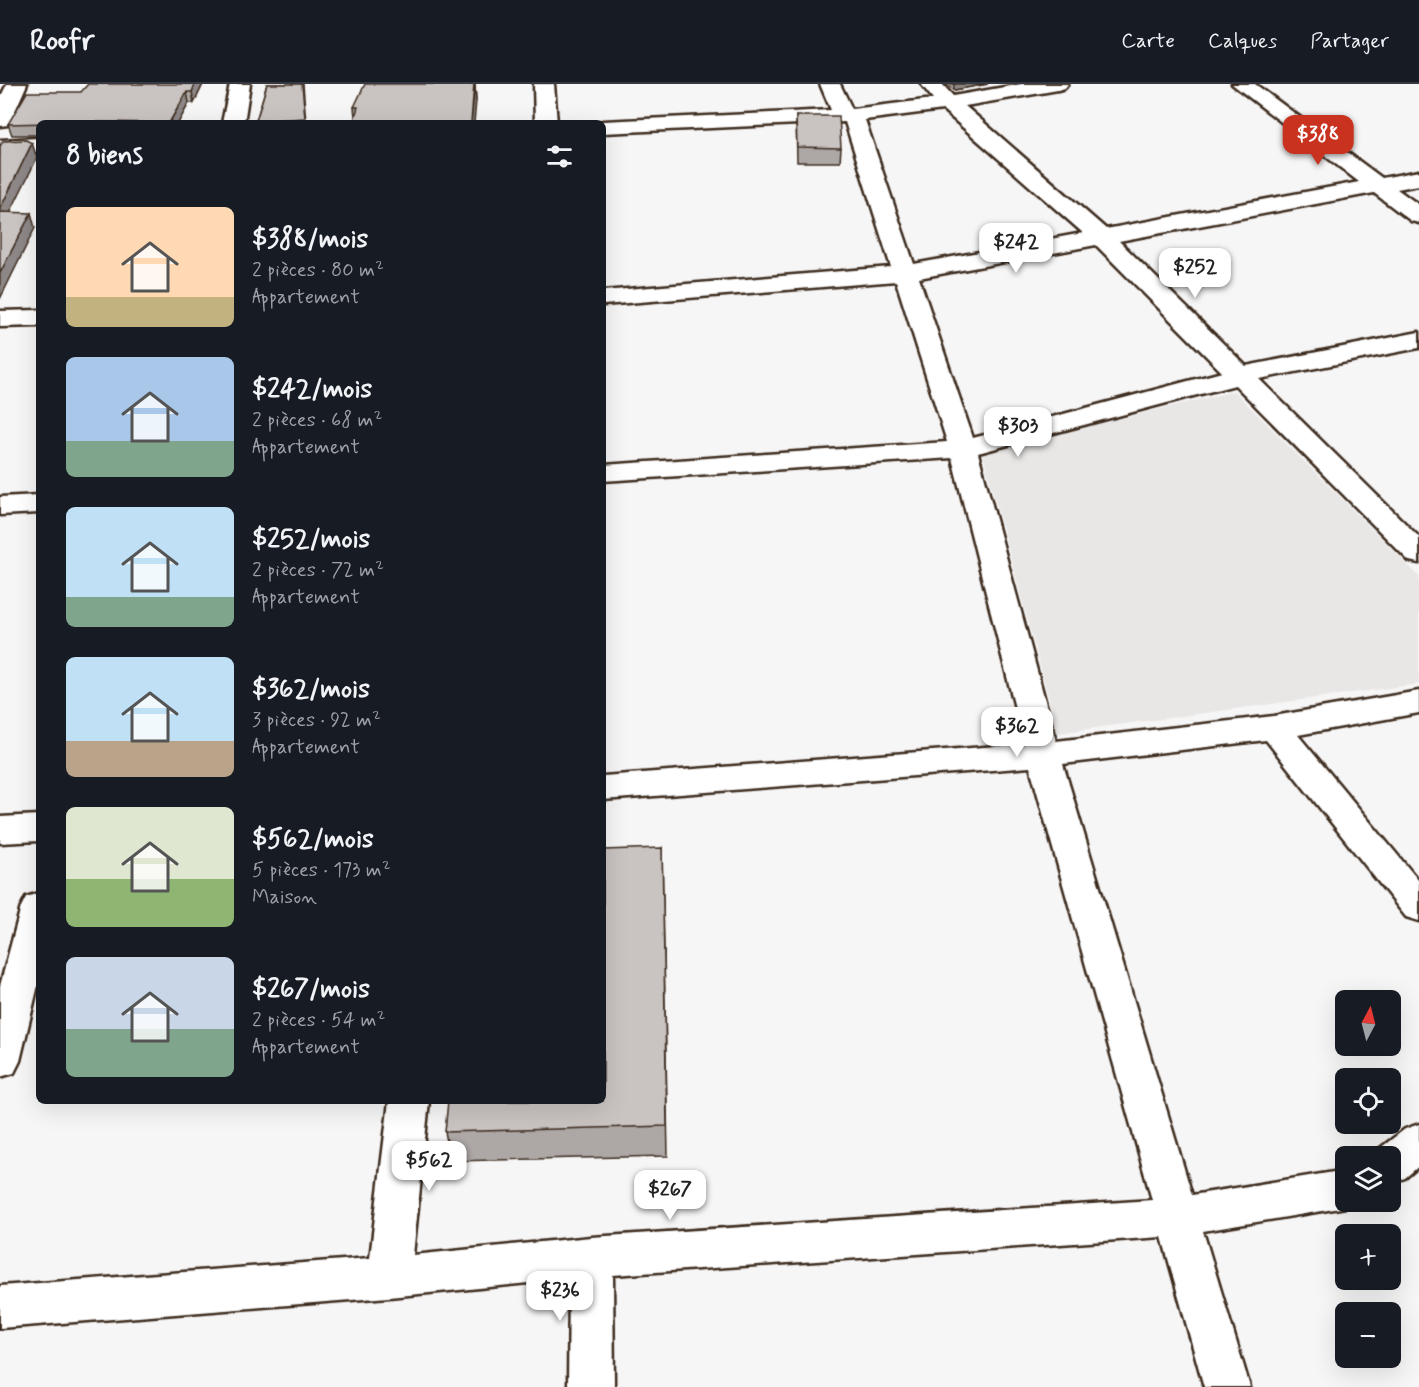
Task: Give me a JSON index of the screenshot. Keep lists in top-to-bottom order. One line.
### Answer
{"north":"top","page":{"header":"Roofr","nav":["Carte","Calques","Partager"],"price":["$388","$242","$252","$303","$362","$562","$267","$236"],"heading":"8 biens","list":[{"name":"$388/mois","note":"2 pièces · 80 m² · Appartement"},{"name":"$242/mois","note":"2 pièces · 68 m² · Appartement"},{"name":"$252/mois","note":"2 pièces · 72 m² · Appartement"},{"name":"$362/mois","note":"3 pièces · 92 m² · Appartement"},{"name":"$562/mois","note":"5 pièces · 173 m² · Maison"},{"name":"$267/mois","note":"2 pièces · 54 m² · Appartement"}],"map_buttons":["+","−"]}}
